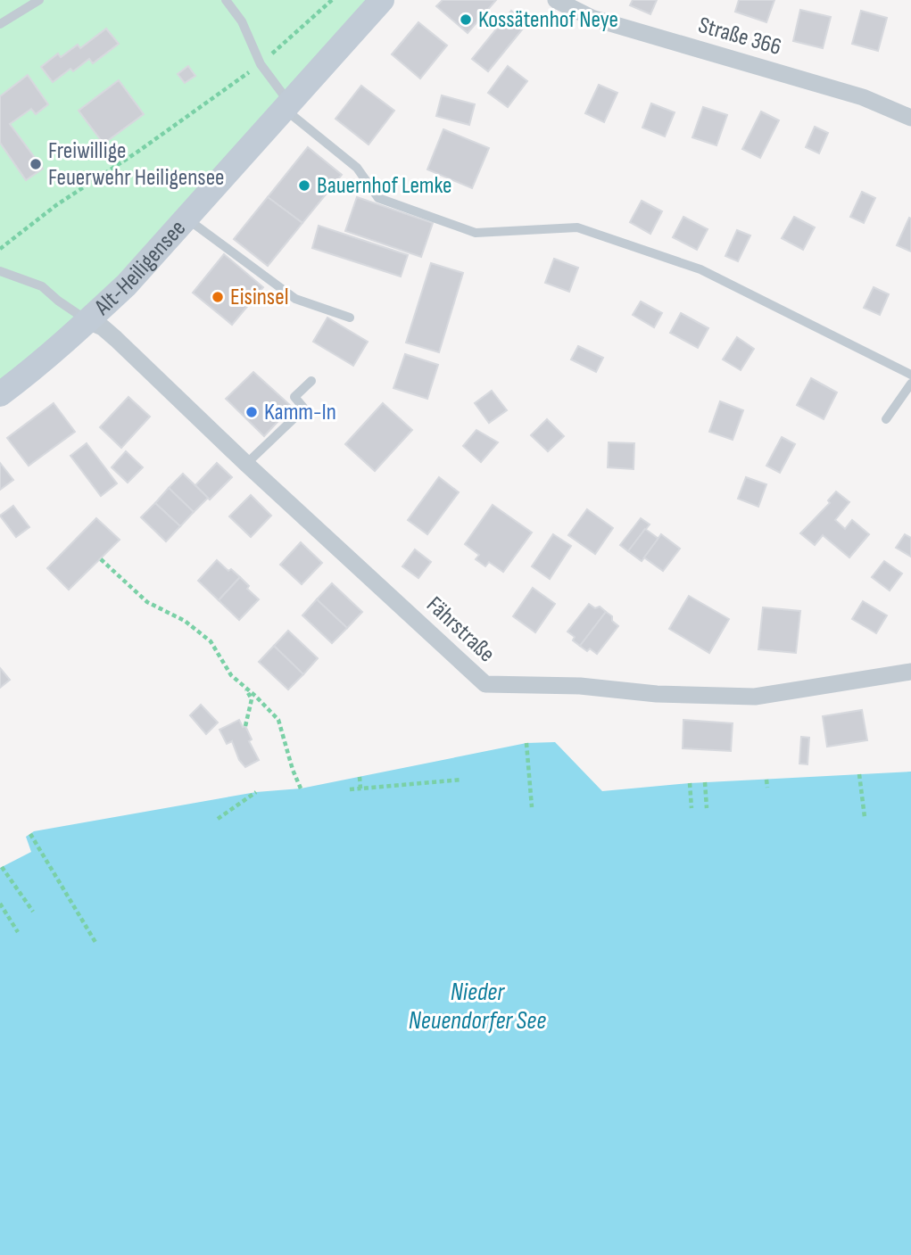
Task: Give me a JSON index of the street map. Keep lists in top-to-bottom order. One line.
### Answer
{"streets":{"main road":["Alt-Heiligensee"],"street":["Straße 366","Fährstraße"]},"crossings":[["Alt-Heiligensee","Fährstraße"]],"water":["Nieder Neuendorfer See"],"places":["Kossätenhof Neye","Freiwillige Feuerwehr Heiligensee","Bauernhof Lemke","Eisinsel","Kamm-In"]}
